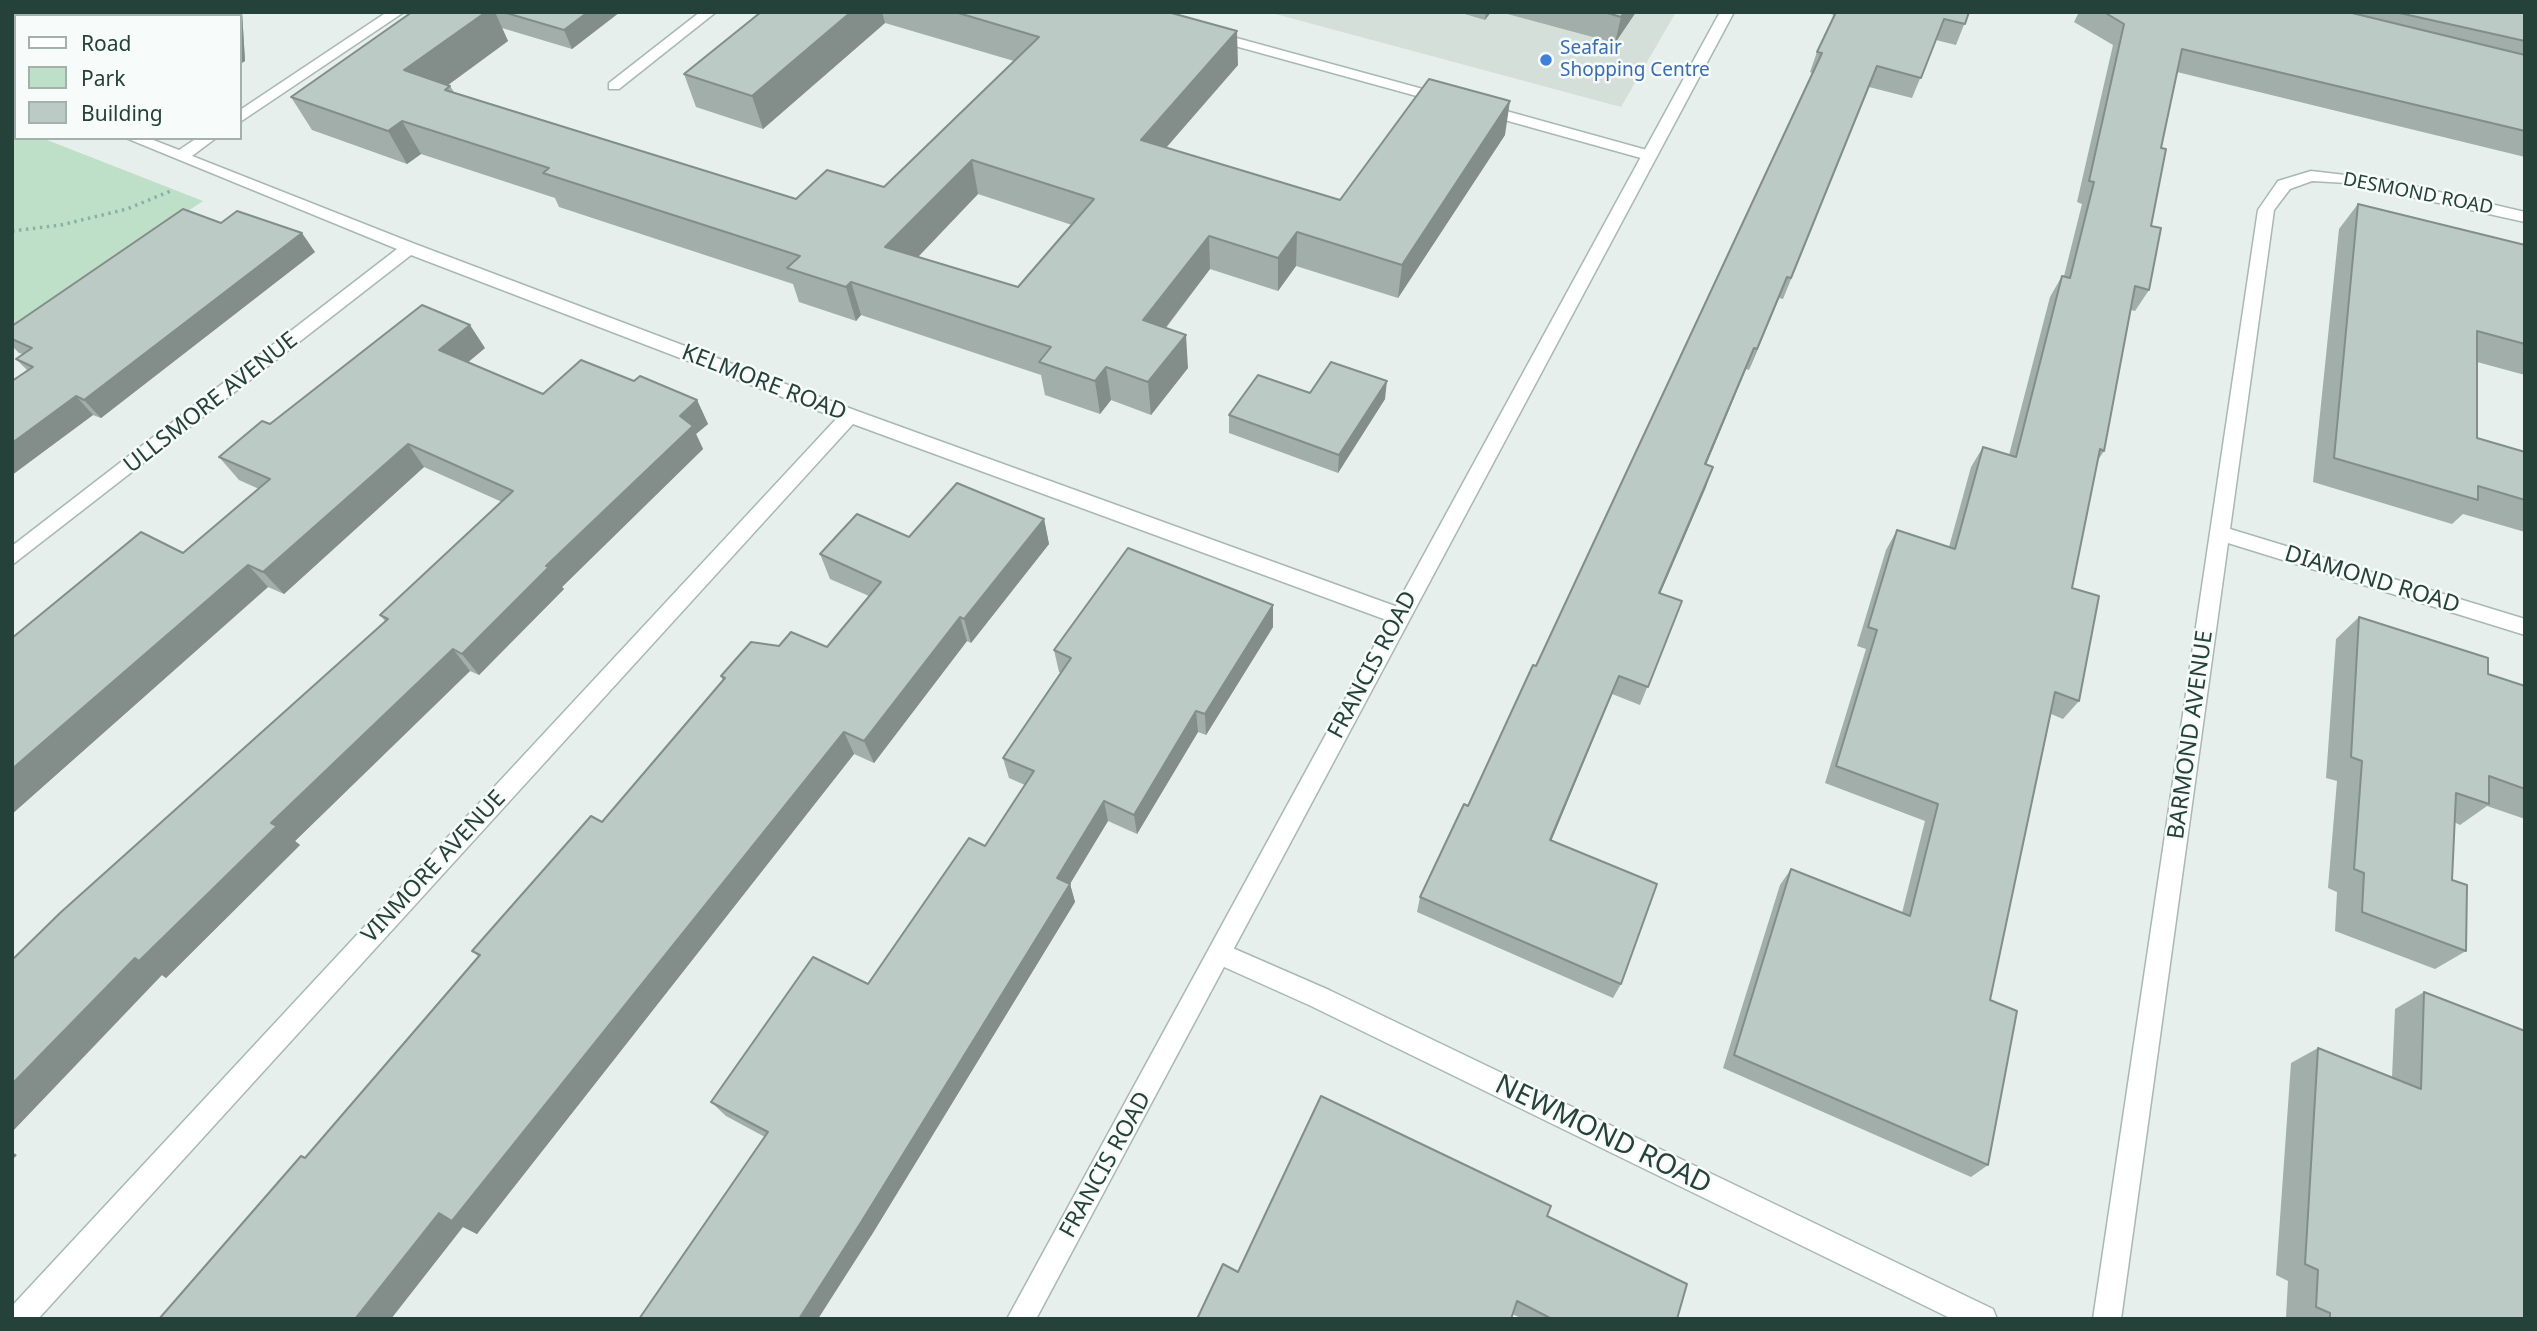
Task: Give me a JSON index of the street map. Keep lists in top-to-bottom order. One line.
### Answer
{"streets":{"street":["DESMOND ROAD","KELMORE ROAD","ULLSMORE AVENUE","DIAMOND ROAD","FRANCIS ROAD","BARMOND AVENUE","VINMORE AVENUE","NEWMOND ROAD"]},"crossings":[["DESMOND ROAD","BARMOND AVENUE"],["KELMORE ROAD","ULLSMORE AVENUE"],["KELMORE ROAD","FRANCIS ROAD"],["KELMORE ROAD","VINMORE AVENUE"],["DIAMOND ROAD","BARMOND AVENUE"],["FRANCIS ROAD","NEWMOND ROAD"]],"places":["Seafair Shopping Centre"],"legend":["Road","Park","Building"]}
